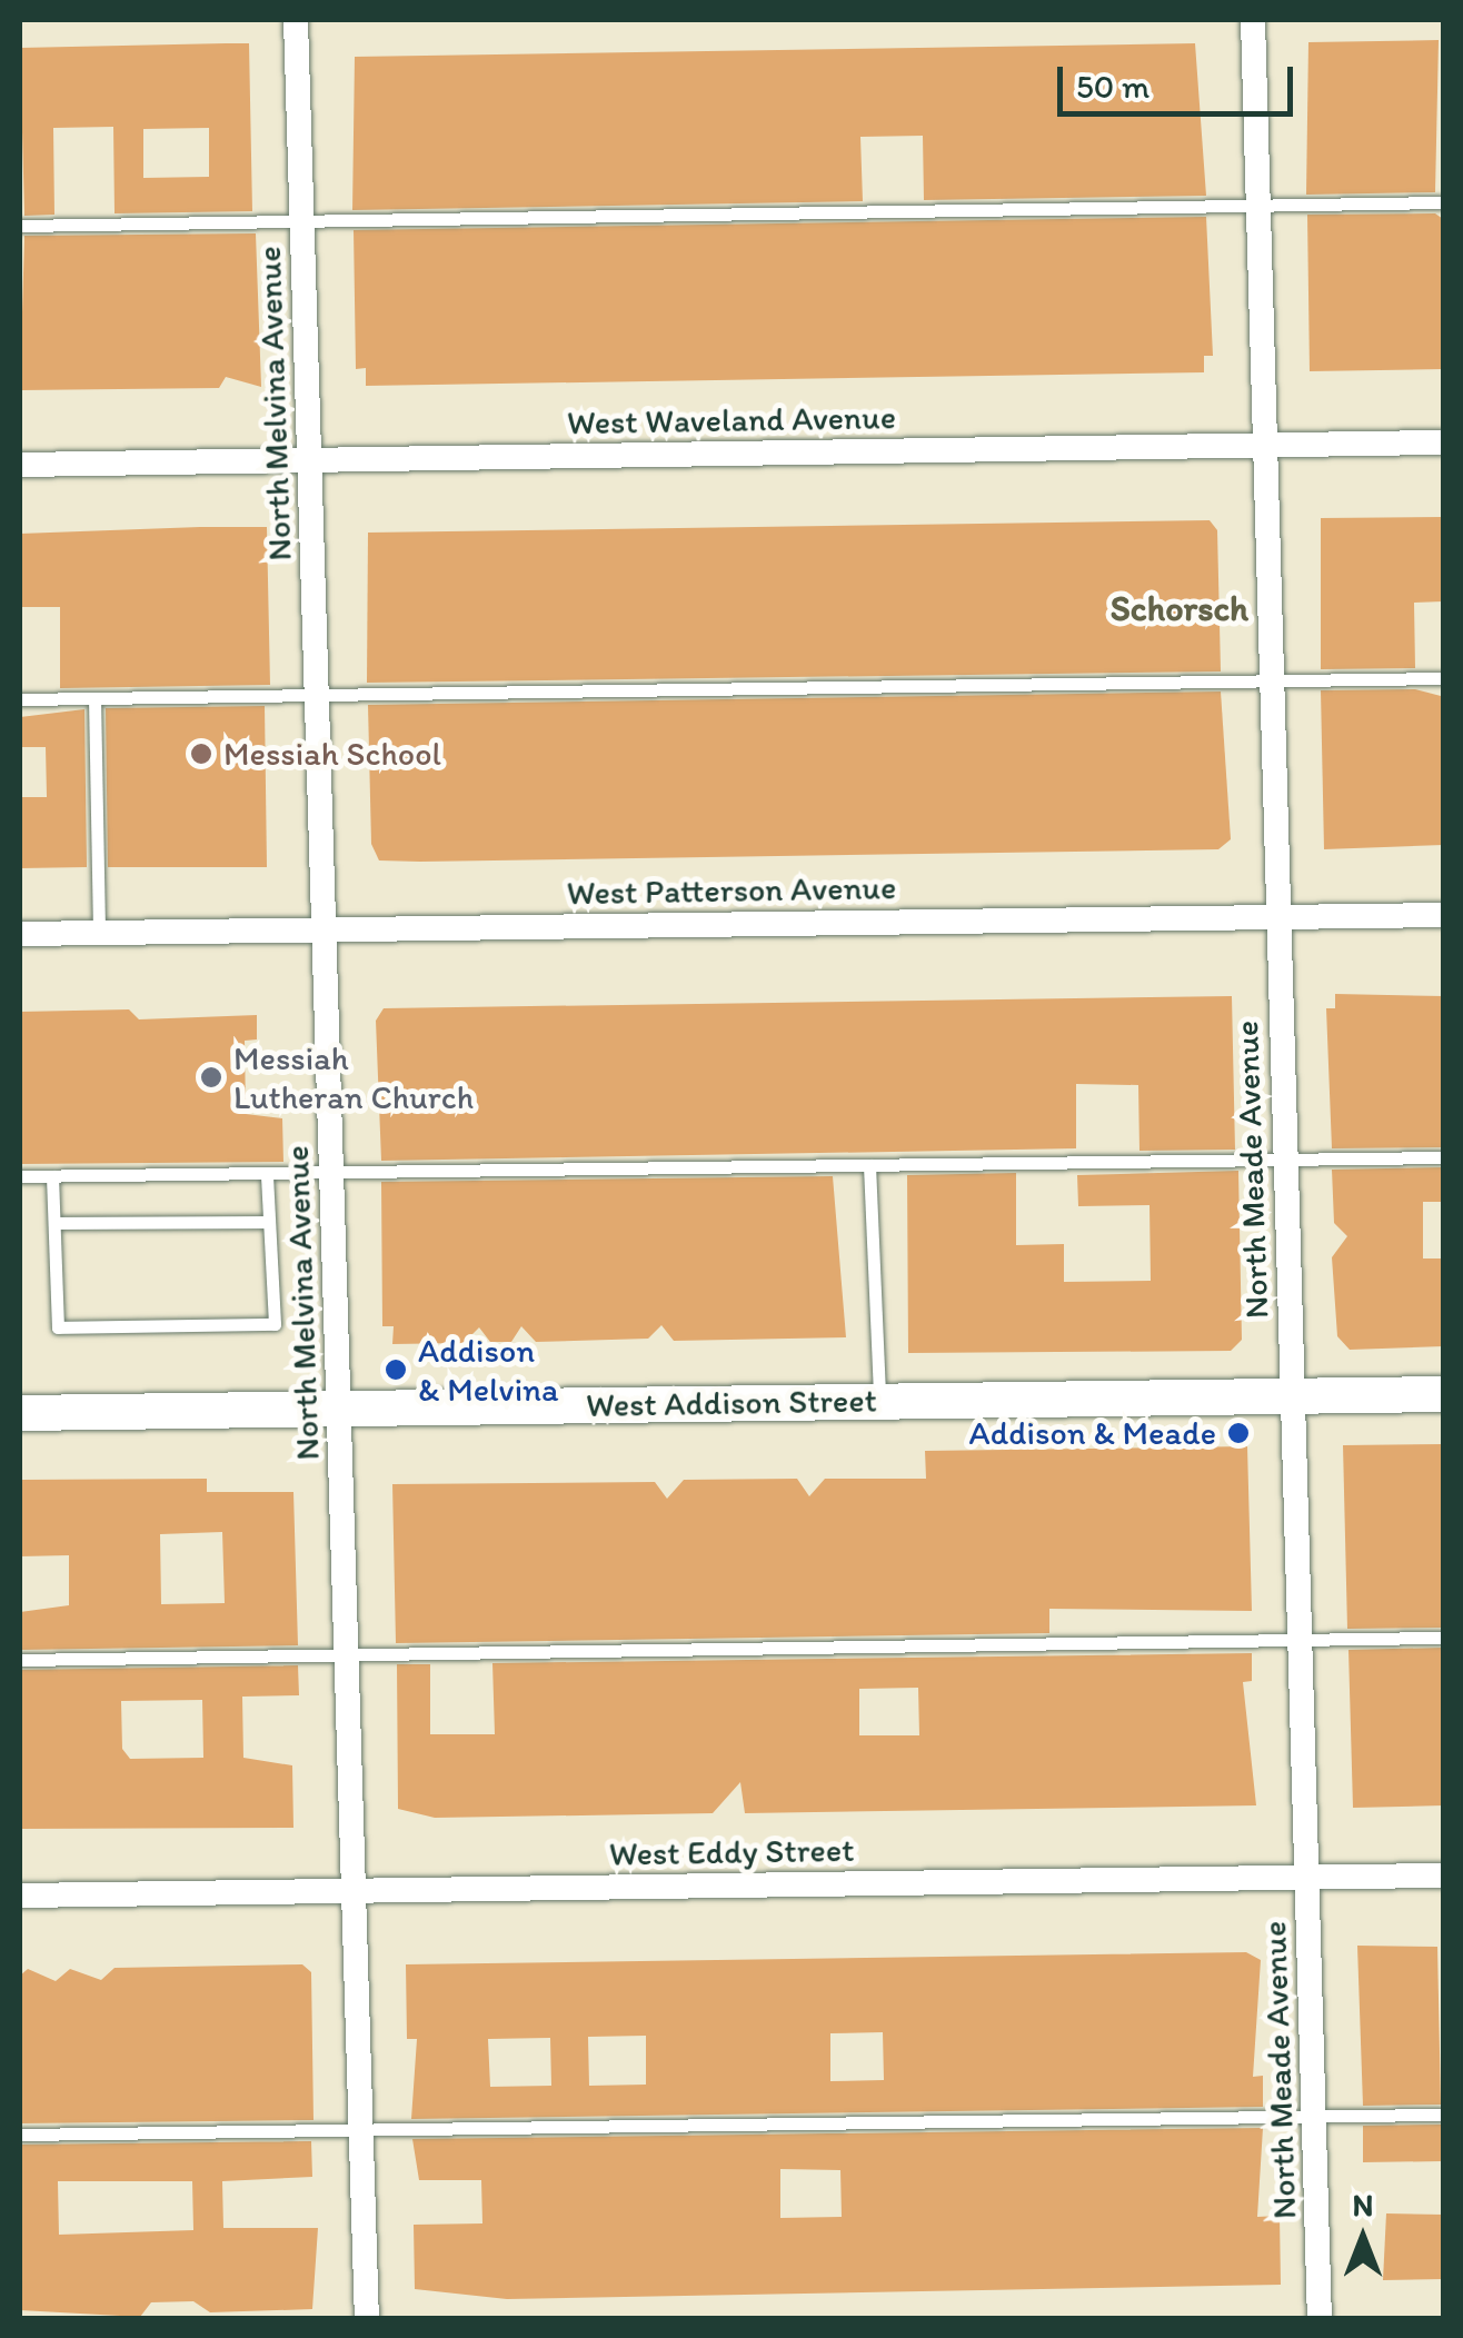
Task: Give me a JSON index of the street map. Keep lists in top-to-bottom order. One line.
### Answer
{"streets":{"street":["North Melvina Avenue","West Waveland Avenue","West Patterson Avenue","North Meade Avenue","West Addison Street","West Eddy Street"]},"crossings":[["North Melvina Avenue","West Waveland Avenue"],["North Melvina Avenue","West Patterson Avenue"],["North Melvina Avenue","West Addison Street"],["North Melvina Avenue","West Eddy Street"],["West Waveland Avenue","North Meade Avenue"],["West Patterson Avenue","North Meade Avenue"],["North Meade Avenue","West Addison Street"],["North Meade Avenue","West Eddy Street"]],"districts":["Schorsch"],"places":["Messiah School","Messiah Lutheran Church","Addison & Melvina","Addison & Meade"],"scale_bar":"50 m","north":"top"}
